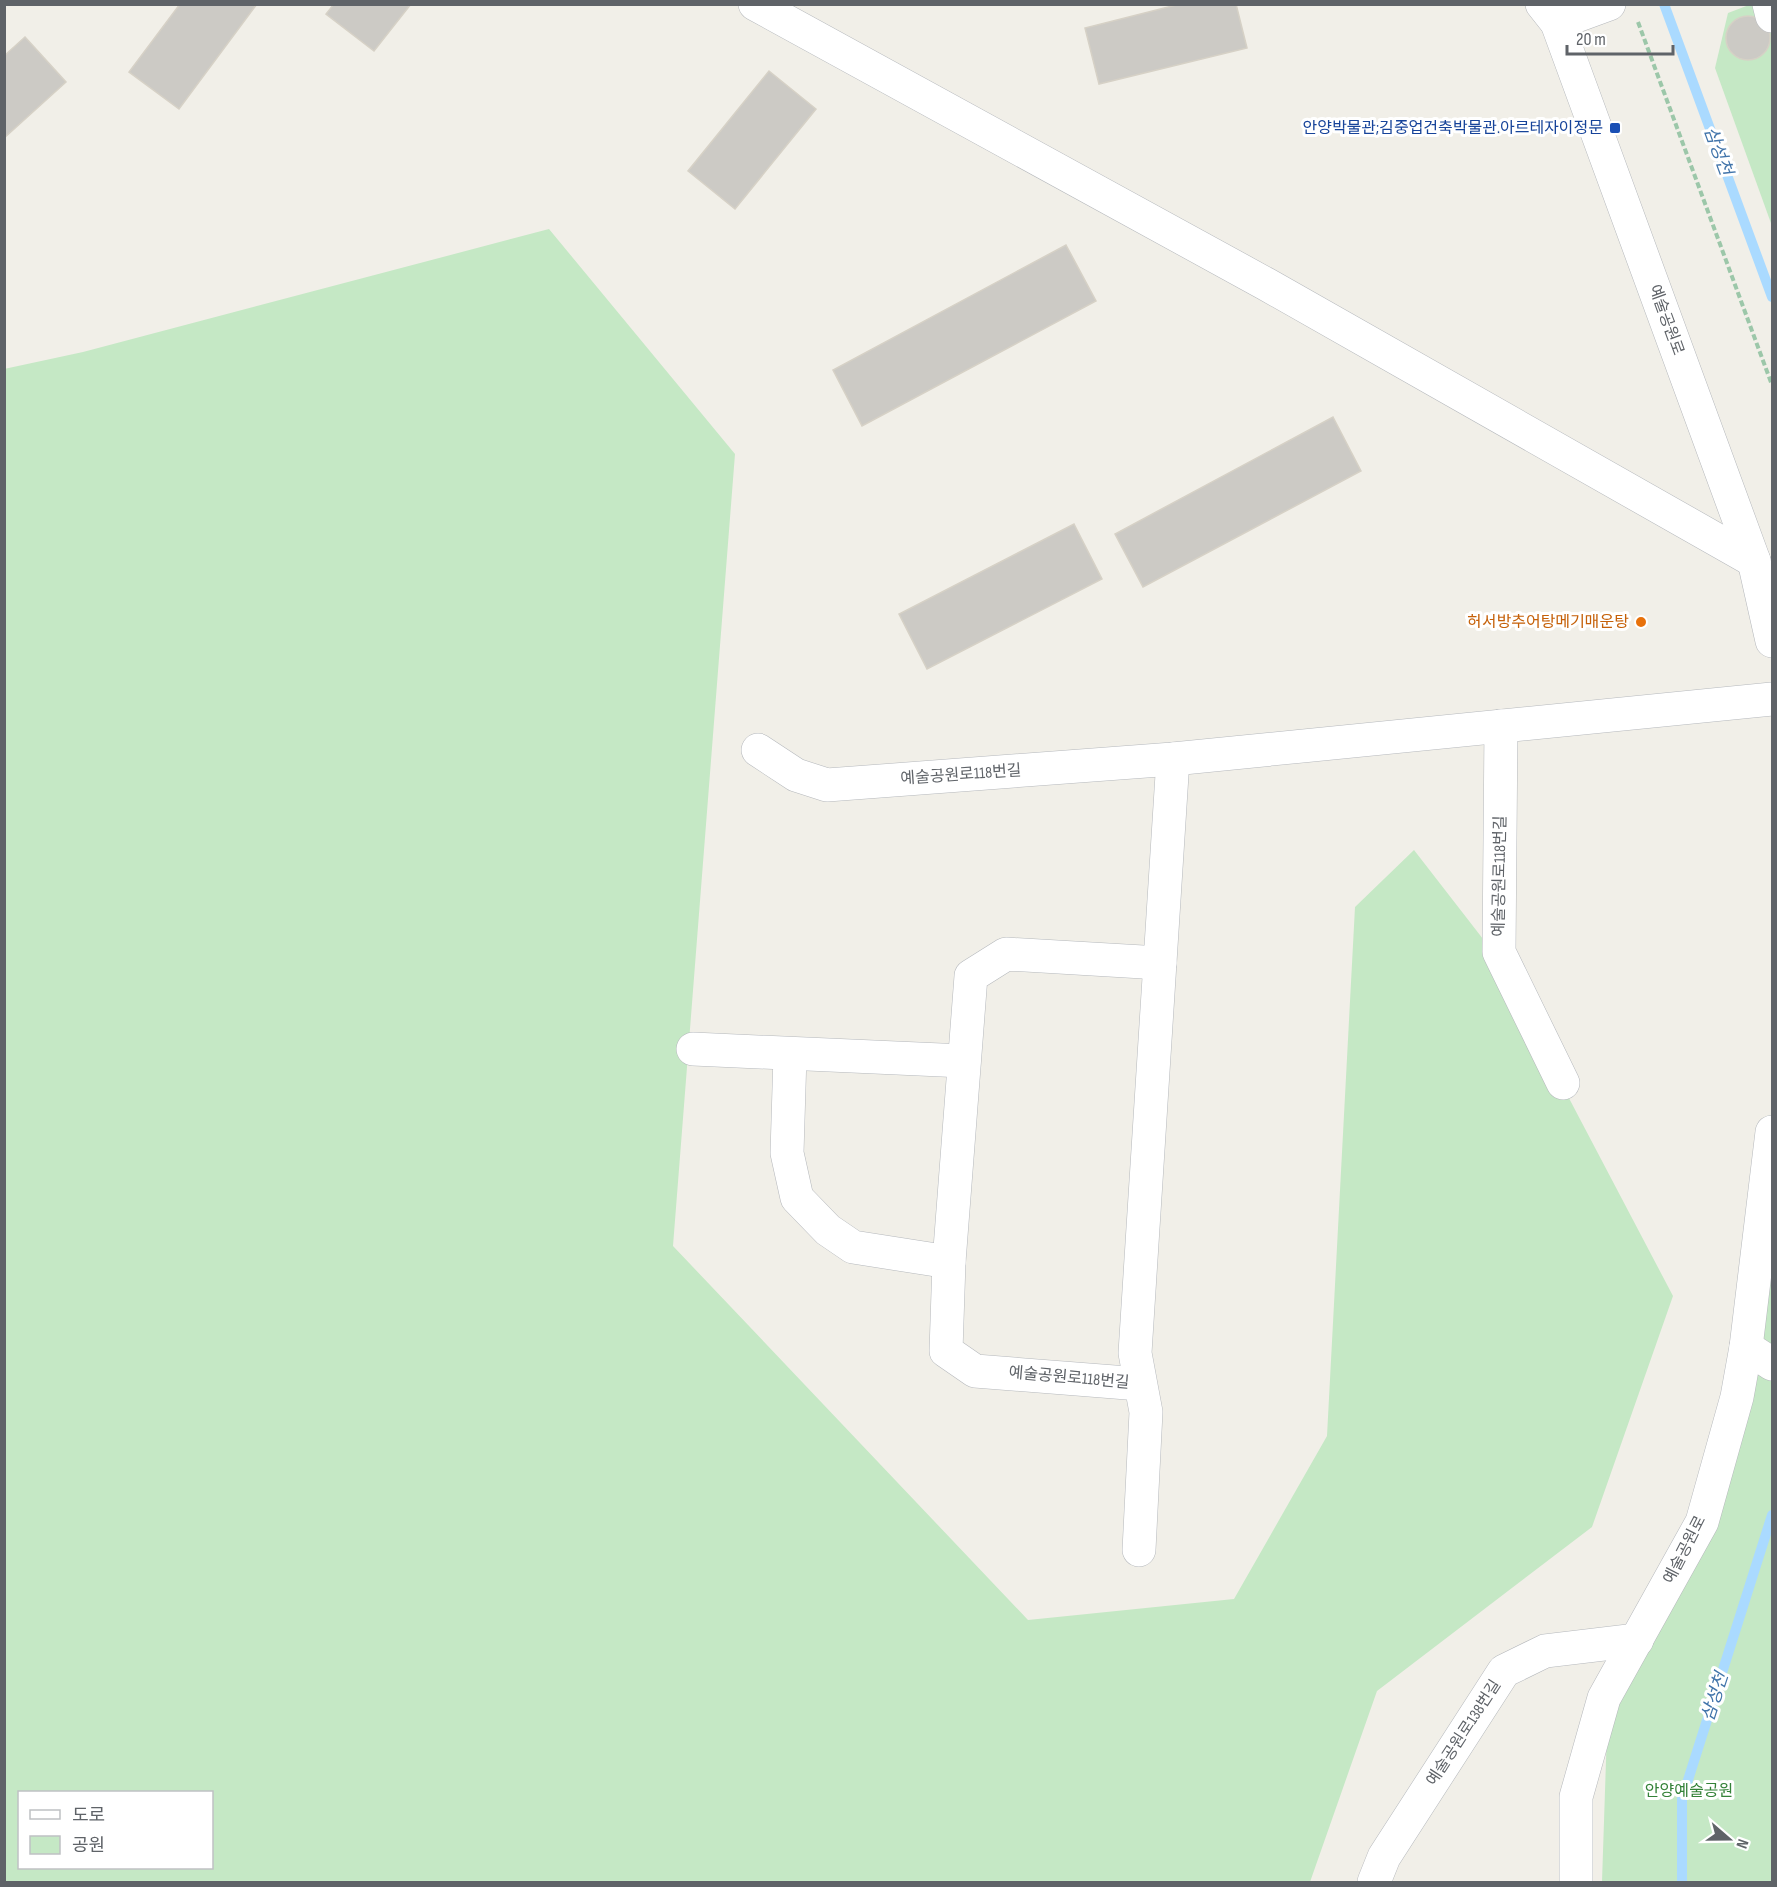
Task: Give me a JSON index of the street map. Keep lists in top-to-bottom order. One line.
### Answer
{"streets":{"street":["예술공원로","예술공원로118번길","예술공원로138번길"]},"crossings":[["예술공원로","예술공원로138번길"]],"water":["삼성천"],"parks":["안양예술공원"],"places":{"transit":["안양박물관;김중업건축박물관.아르테자이정문"],"other":["허서방추어탕메기매운탕"]},"legend":["도로","공원"],"scale_bar":"20 m","north":"right"}
